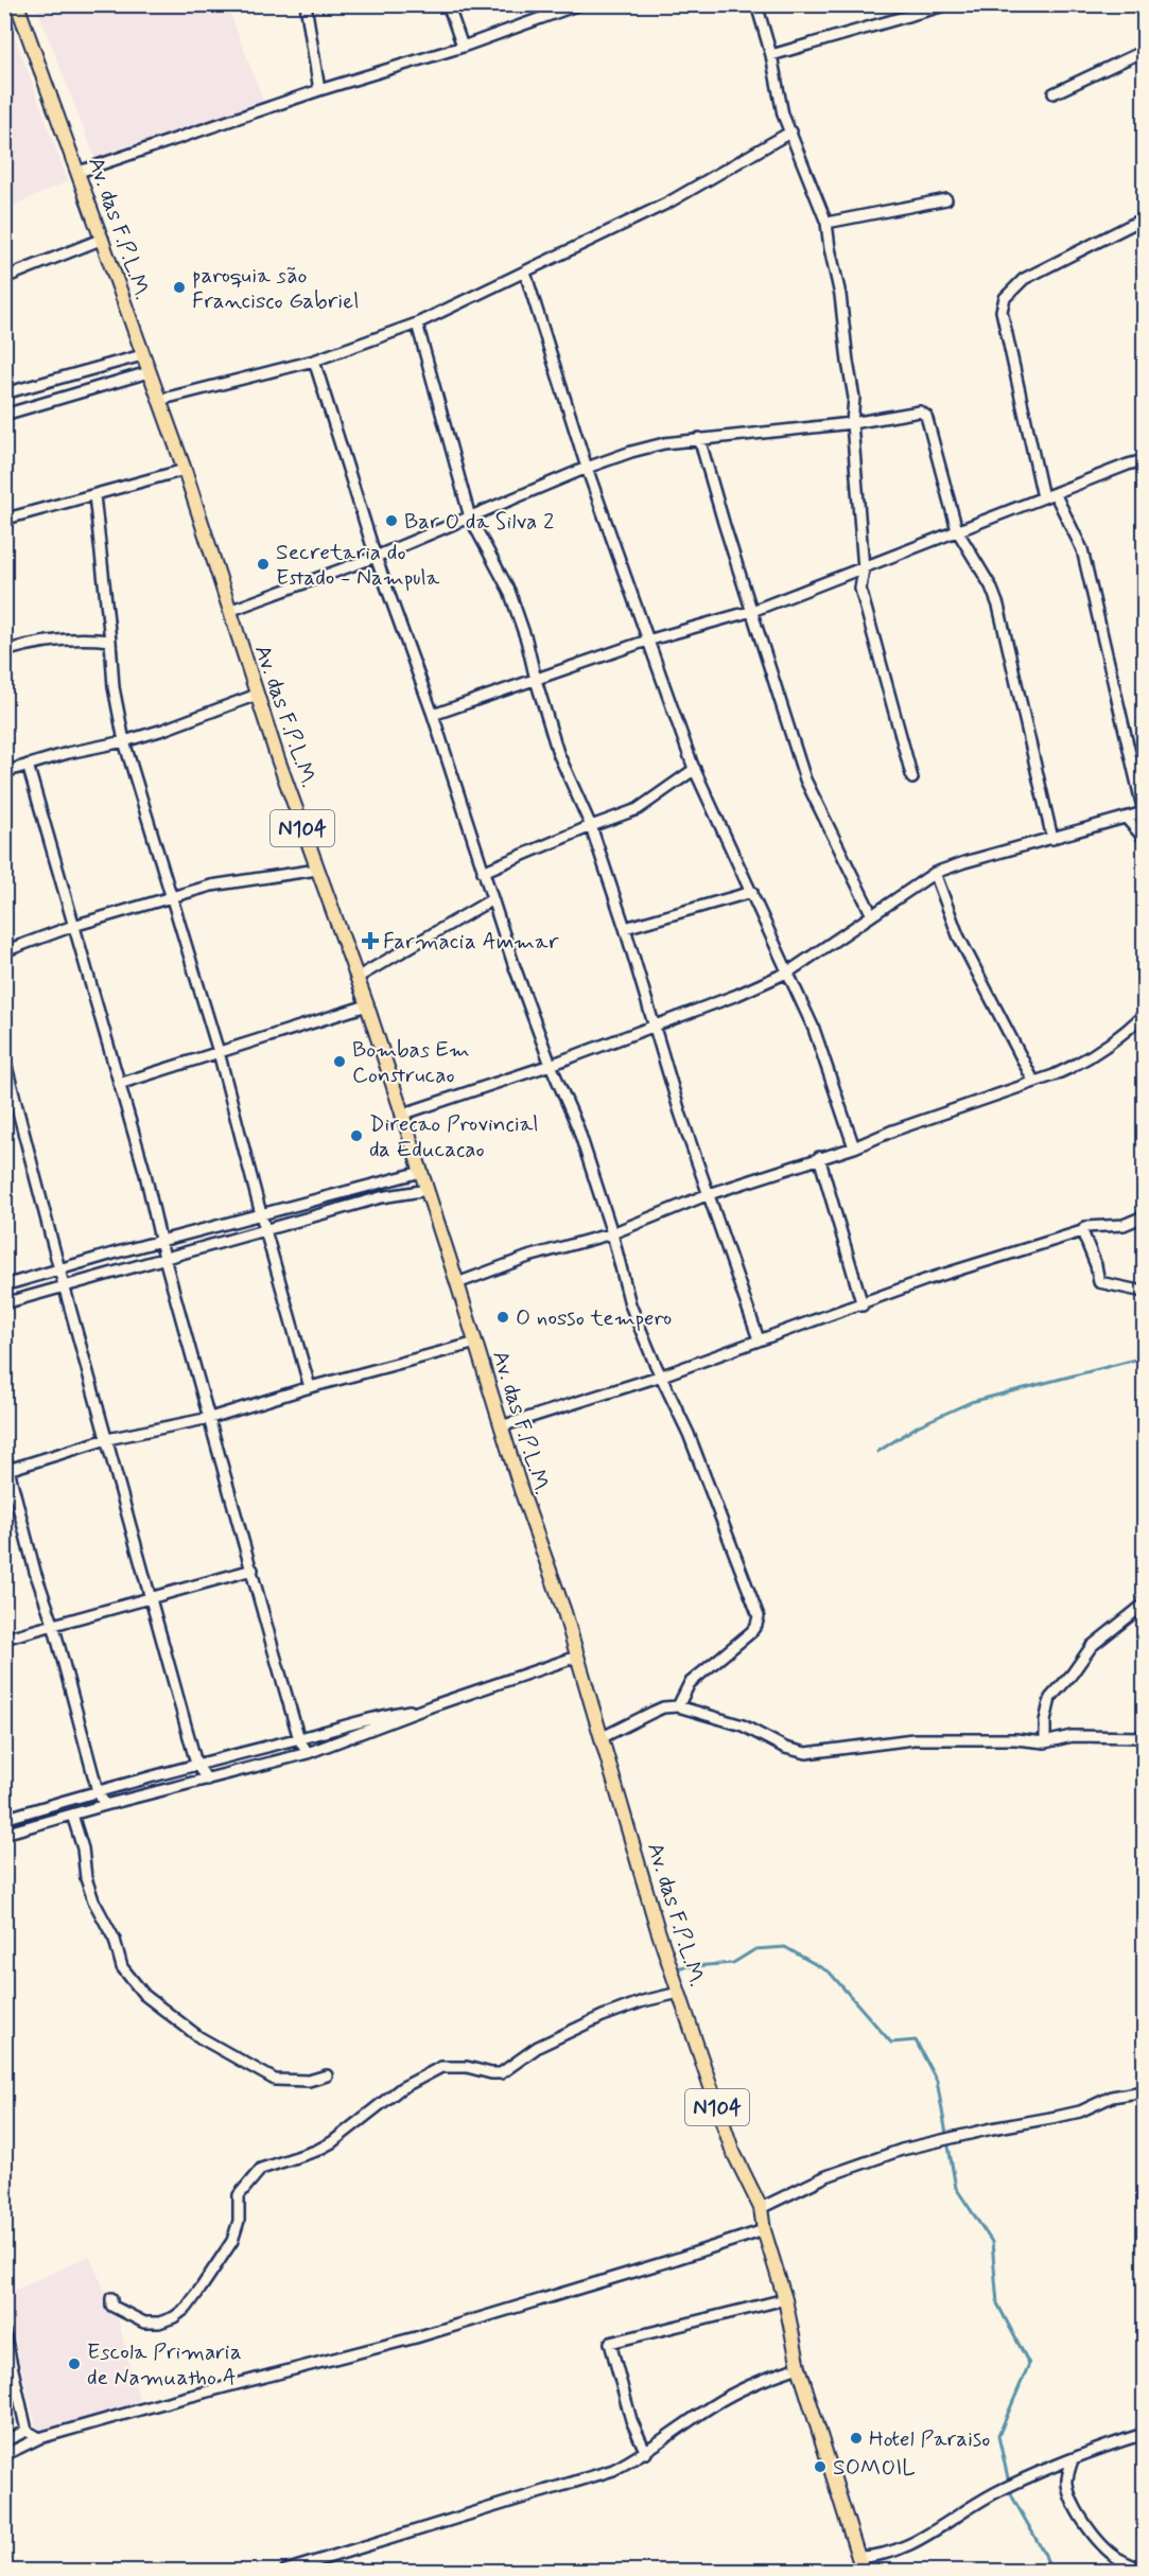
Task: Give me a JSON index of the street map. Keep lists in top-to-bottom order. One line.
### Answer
{"streets":{"main road":["Av. das F.P.L.M.","N104"]},"places":{"other":["paroquia são Francisco Gabriel","Bar O da Silva 2","Secretaria do Estado - Nampula","Bombas Em Construcao","Direcao Provincial da Educacao","O nosso tempero","Escola Primaria de Namuatho A","Hotel Paraiso","SOMOIL"],"health":["Farmacia Ammar"]}}
